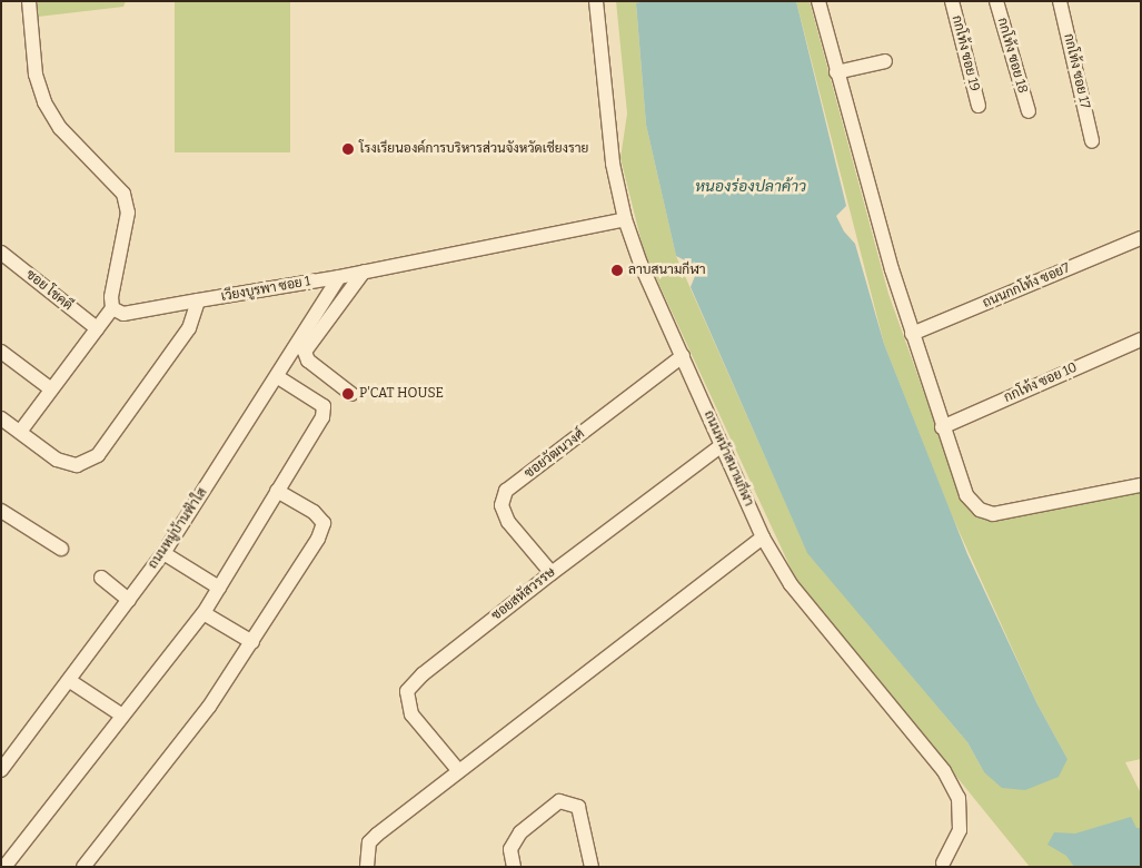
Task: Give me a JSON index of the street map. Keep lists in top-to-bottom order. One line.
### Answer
{"streets":{"street":["กกโท้ง ซอย 19","กกโท้ง ซอย 18","กกโท้ง ซอย 17","ถนนกกโท้ง ซอย7","เวียงบูรพา ซอย 1","ซอย โชคดี","กกโท้ง ซอย 10","ซอยวัฒนวงศ์","ถนนหน้าสนามกีฬา","ถนนหมู่บ้านฟ้าใส","ซอยสหัสวรรษ"]},"crossings":[["เวียงบูรพา ซอย 1","ถนนหน้าสนามกีฬา"],["เวียงบูรพา ซอย 1","ถนนหมู่บ้านฟ้าใส"],["ซอยวัฒนวงศ์","ถนนหน้าสนามกีฬา"],["ซอยวัฒนวงศ์","ซอยสหัสวรรษ"],["ถนนหน้าสนามกีฬา","ซอยสหัสวรรษ"]],"water":["หนองร่องปลาค้าว"],"places":["โรงเรียนองค์การบริหารส่วนจังหวัดเชียงราย","ลาบสนามกีฬา","P'CAT HOUSE"]}
